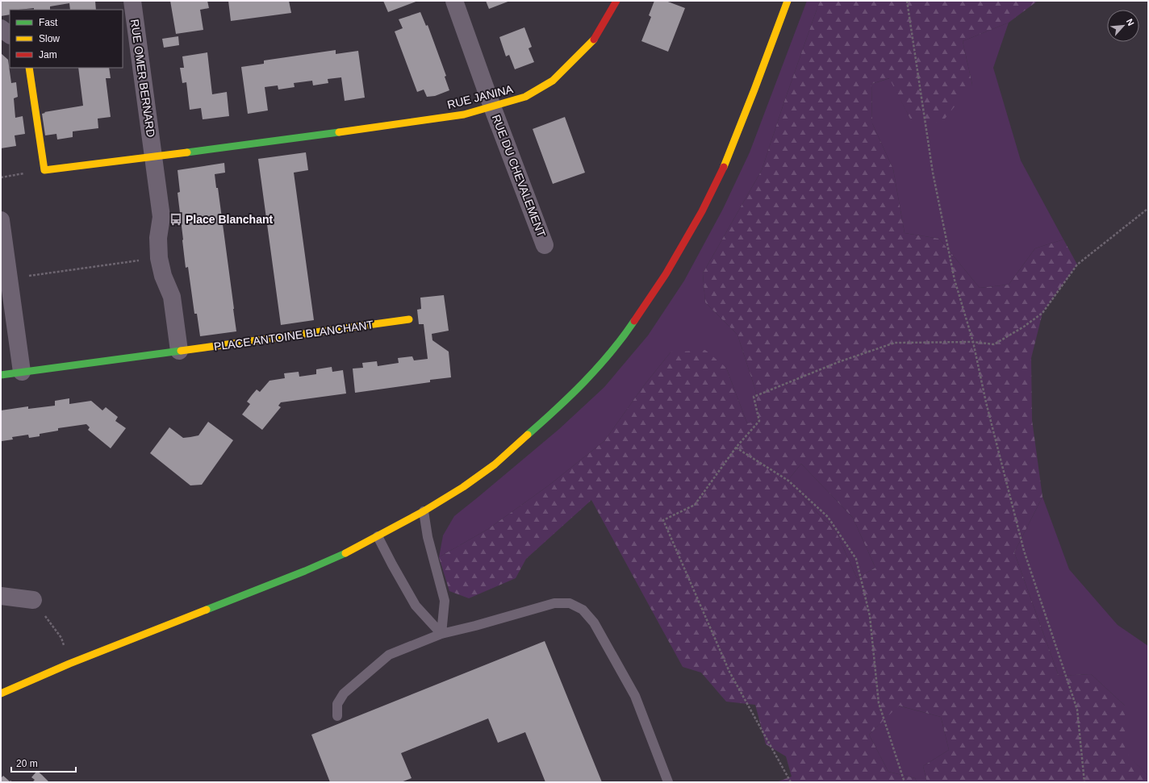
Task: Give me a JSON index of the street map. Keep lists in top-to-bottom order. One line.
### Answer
{"streets":{"street":["RUE OMER BERNARD","RUE JANINA","RUE DU CHEVALEMENT","PLACE ANTOINE BLANCHANT"]},"crossings":[["RUE OMER BERNARD","RUE JANINA"],["RUE JANINA","RUE DU CHEVALEMENT"]],"places":{"bus stop":["Place Blanchant"]},"legend":["Fast","Slow","Jam"],"scale_bar":"20 m","north":"top right"}
